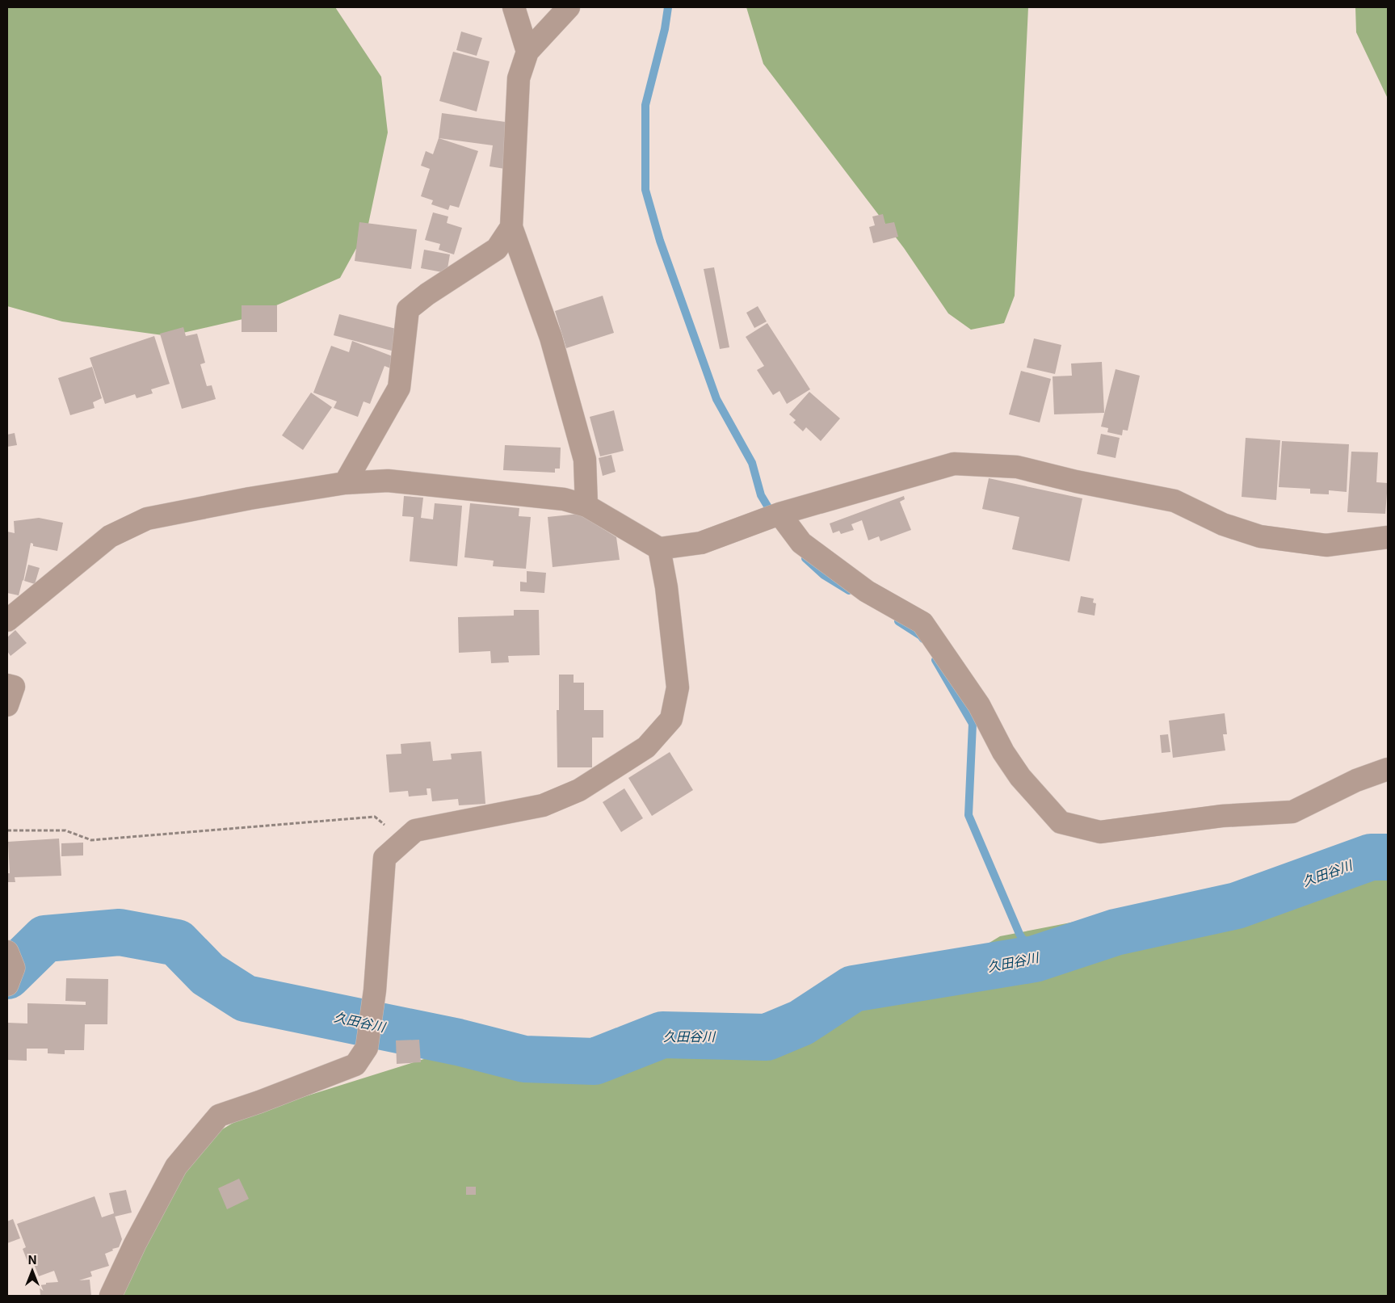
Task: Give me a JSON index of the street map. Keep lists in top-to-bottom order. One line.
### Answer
{"water":["久田谷川"],"north":"top"}
